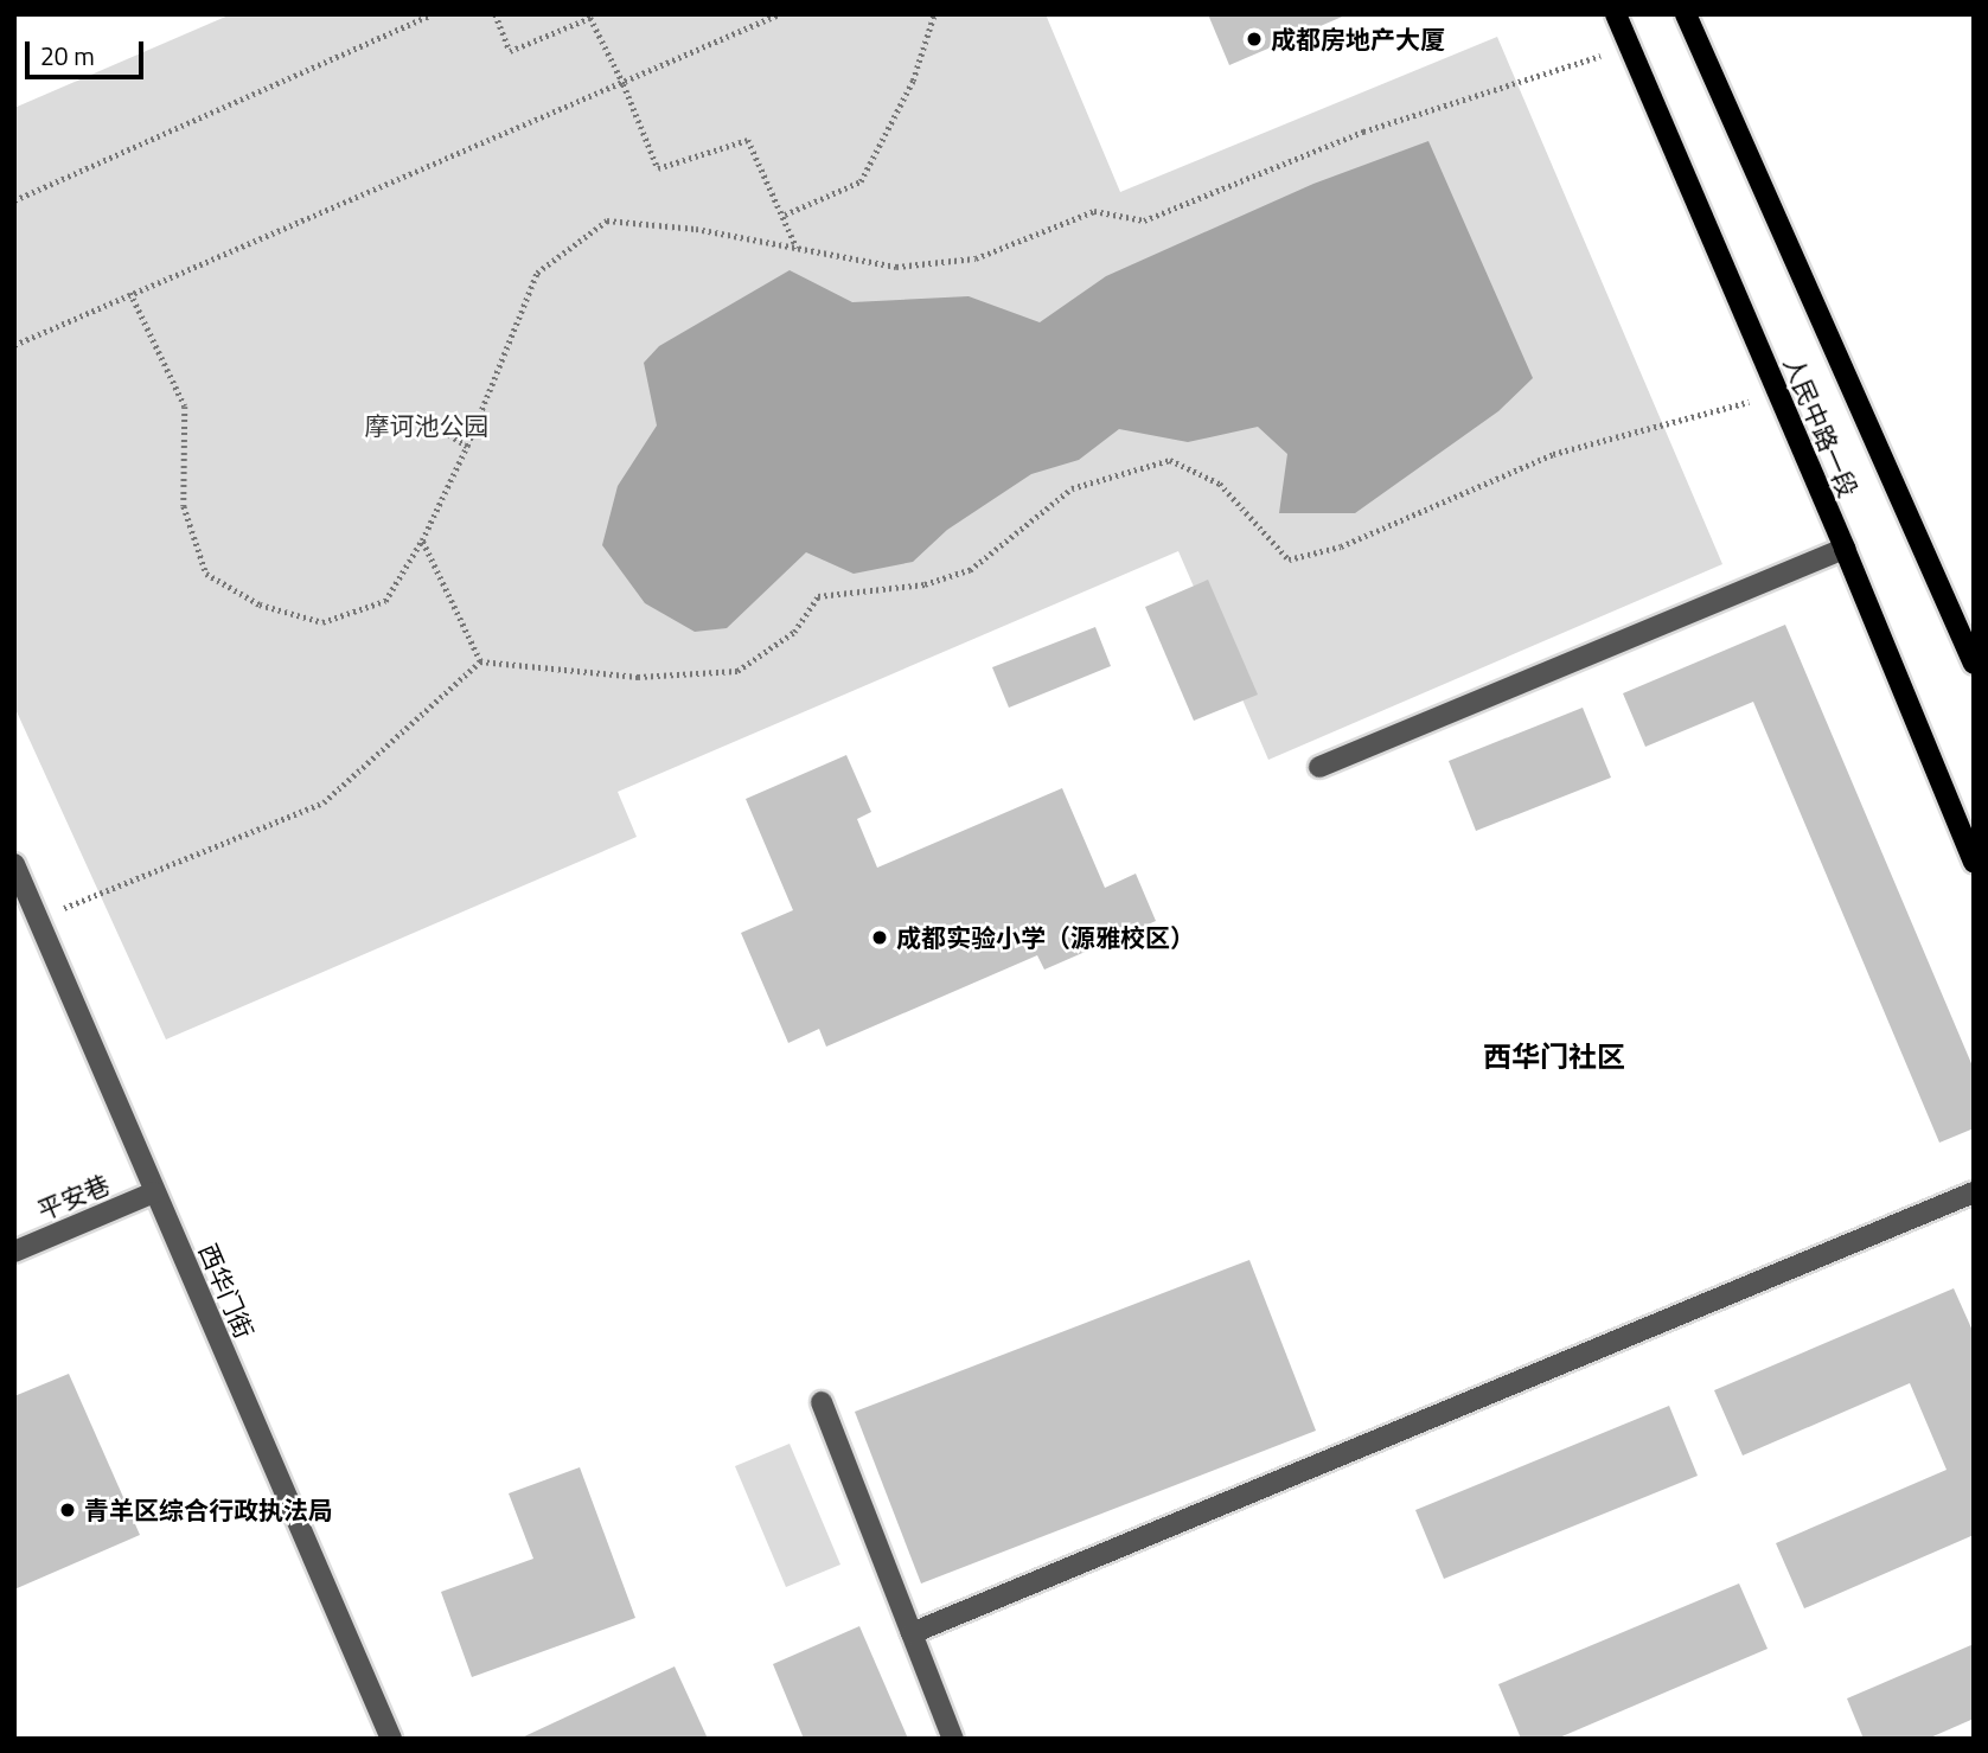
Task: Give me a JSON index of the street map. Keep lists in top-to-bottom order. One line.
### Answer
{"streets":{"main road":["人民中路一段"],"street":["平安巷","西华门街"]},"crossings":[["平安巷","西华门街"]],"districts":["西华门社区"],"parks":["摩诃池公园"],"places":["成都房地产大厦","成都实验小学（源雅校区）","青羊区综合行政执法局"],"scale_bar":"20 m"}
